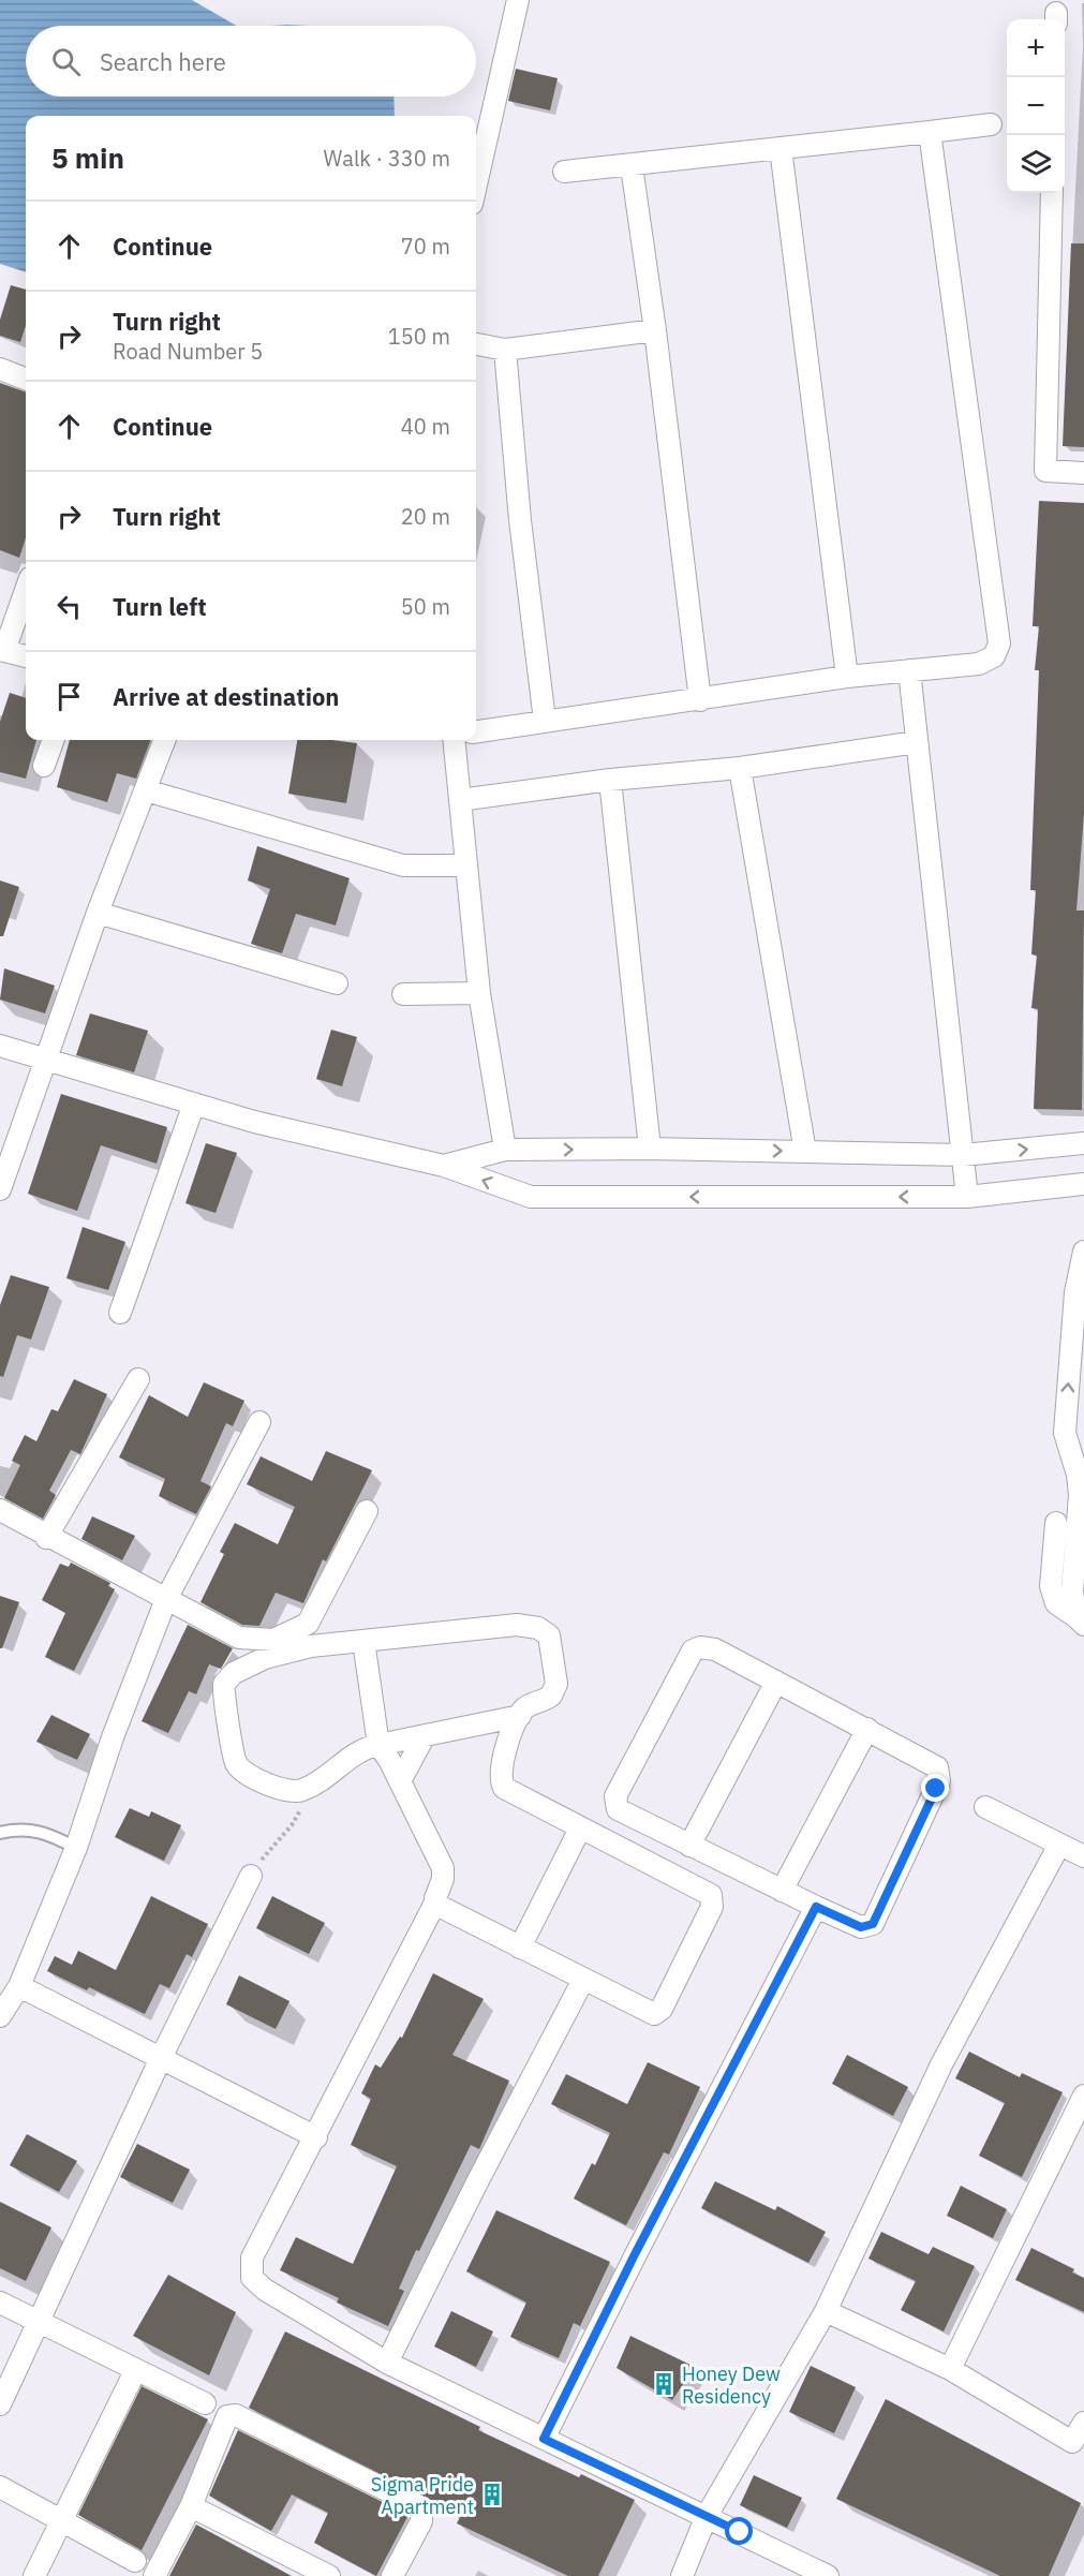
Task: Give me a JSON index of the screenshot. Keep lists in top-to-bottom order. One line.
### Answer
{"places":{"building":["Honey Dew Residency","Sigma Pride Apartment"]},"page":{"map_buttons":["+","−"],"search":"Search here","heading":["5 min","Walk · 330 m"],"list":[["Continue","70 m"],["Turn right","Road Number 5","150 m"],["Continue","40 m"],["Turn right","20 m"],["Turn left","50 m"],"Arrive at destination"]}}
